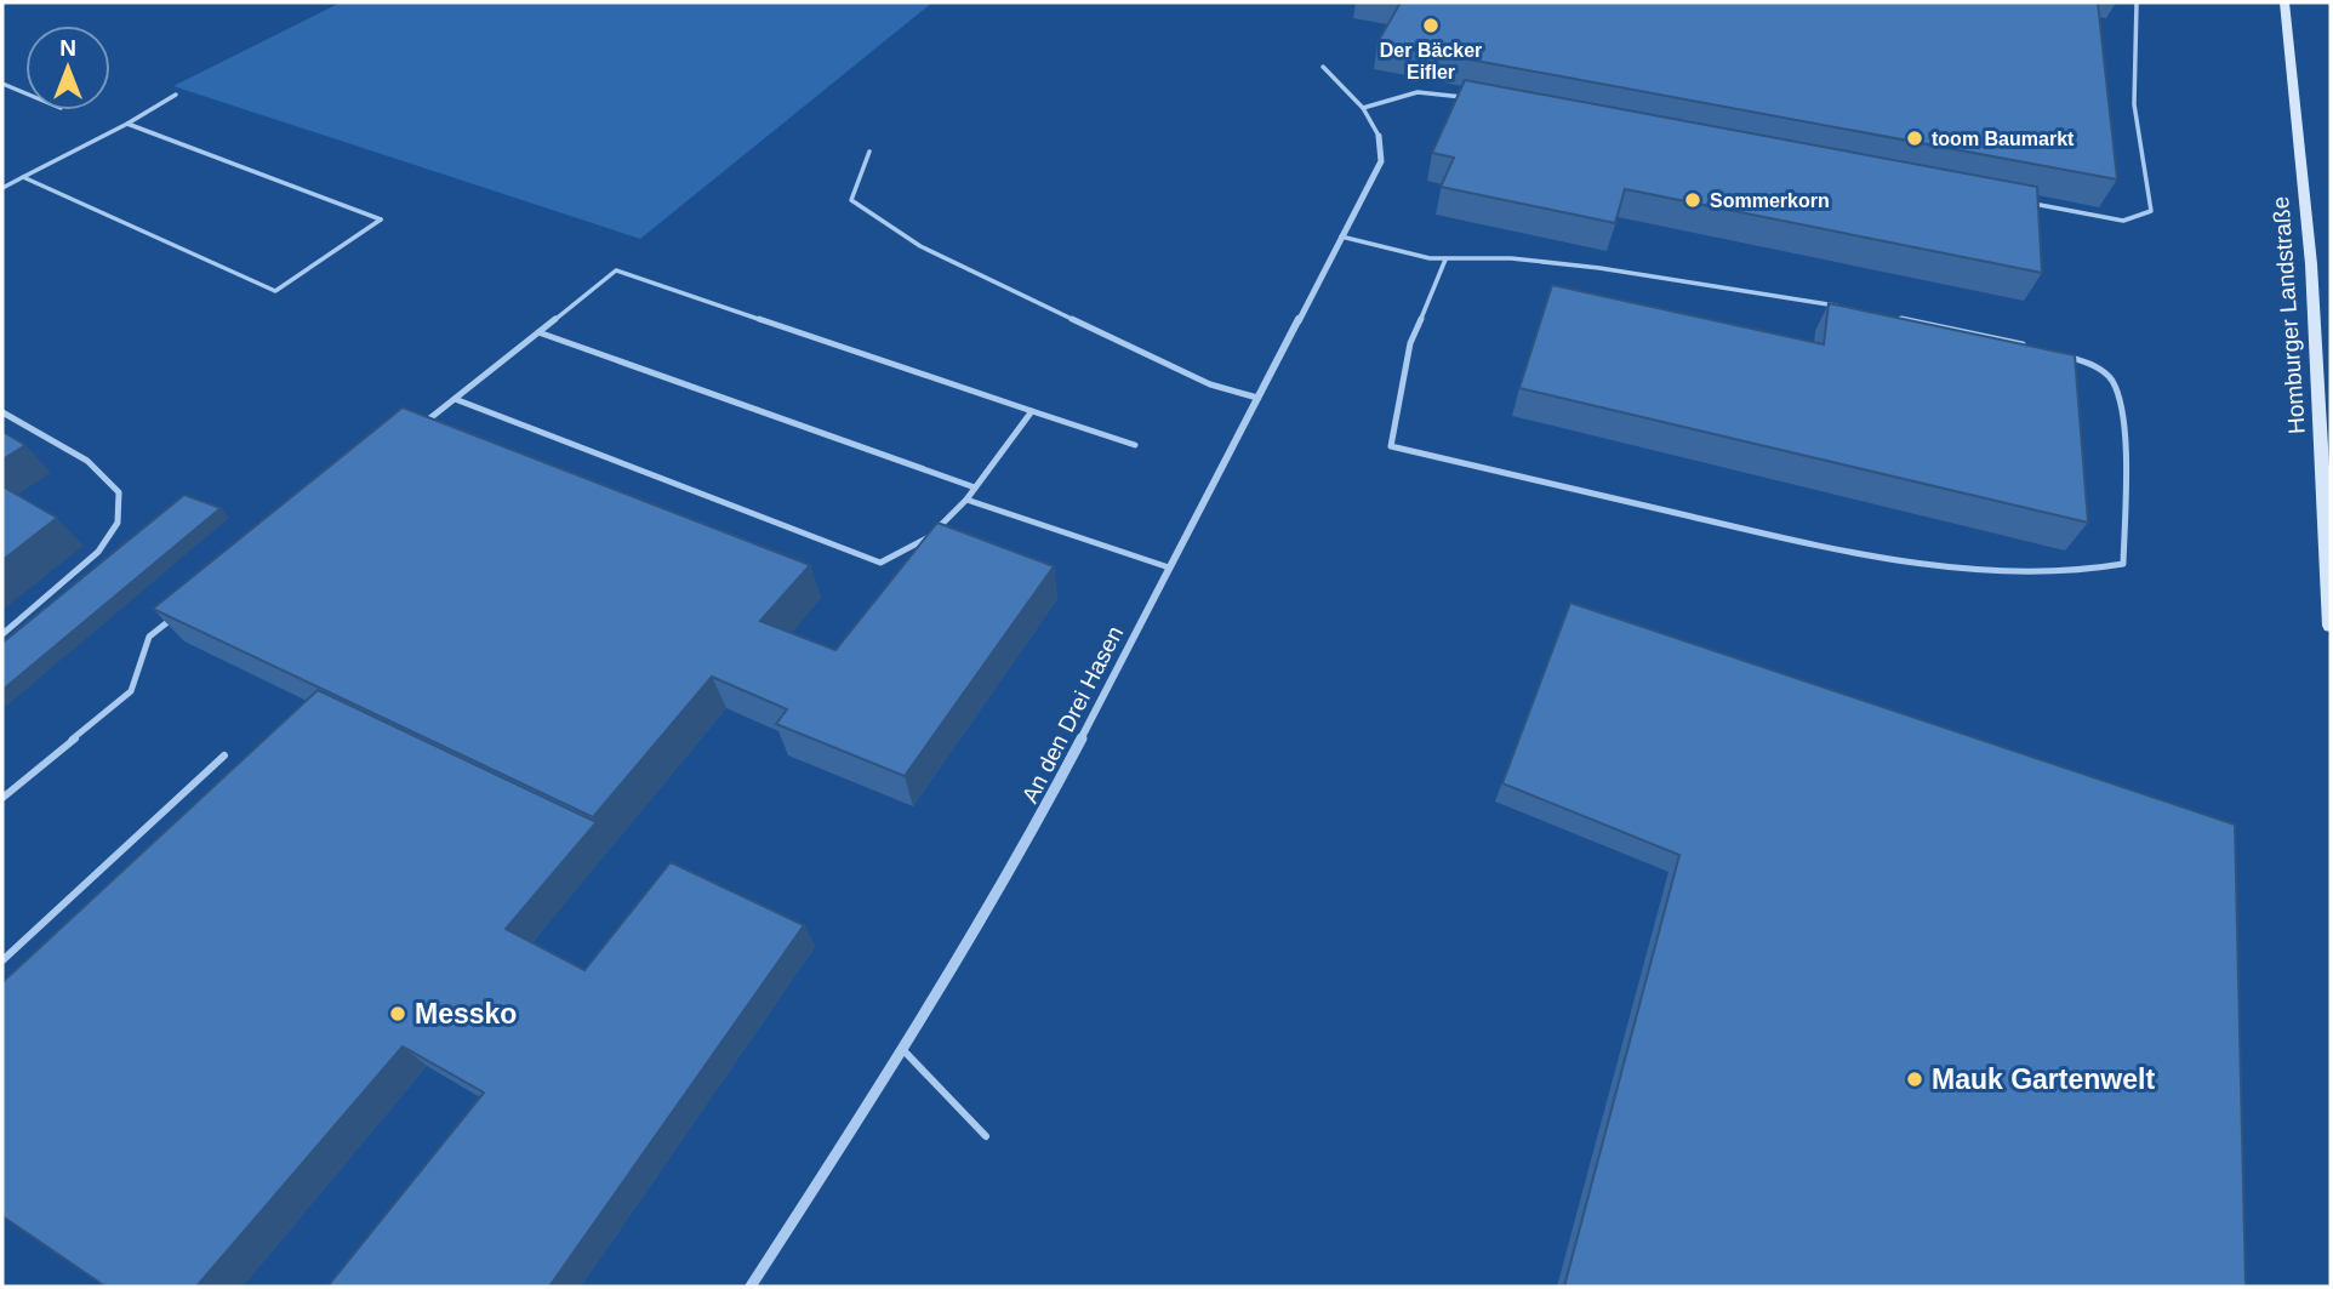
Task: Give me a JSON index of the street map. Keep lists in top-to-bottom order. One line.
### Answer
{"streets":{"main road":["Homburger Landstraße"],"street":["An den Drei Hasen"]},"places":["Der Bäcker Eifler","toom Baumarkt","Sommerkorn","Messko","Mauk Gartenwelt"],"north":"top"}
